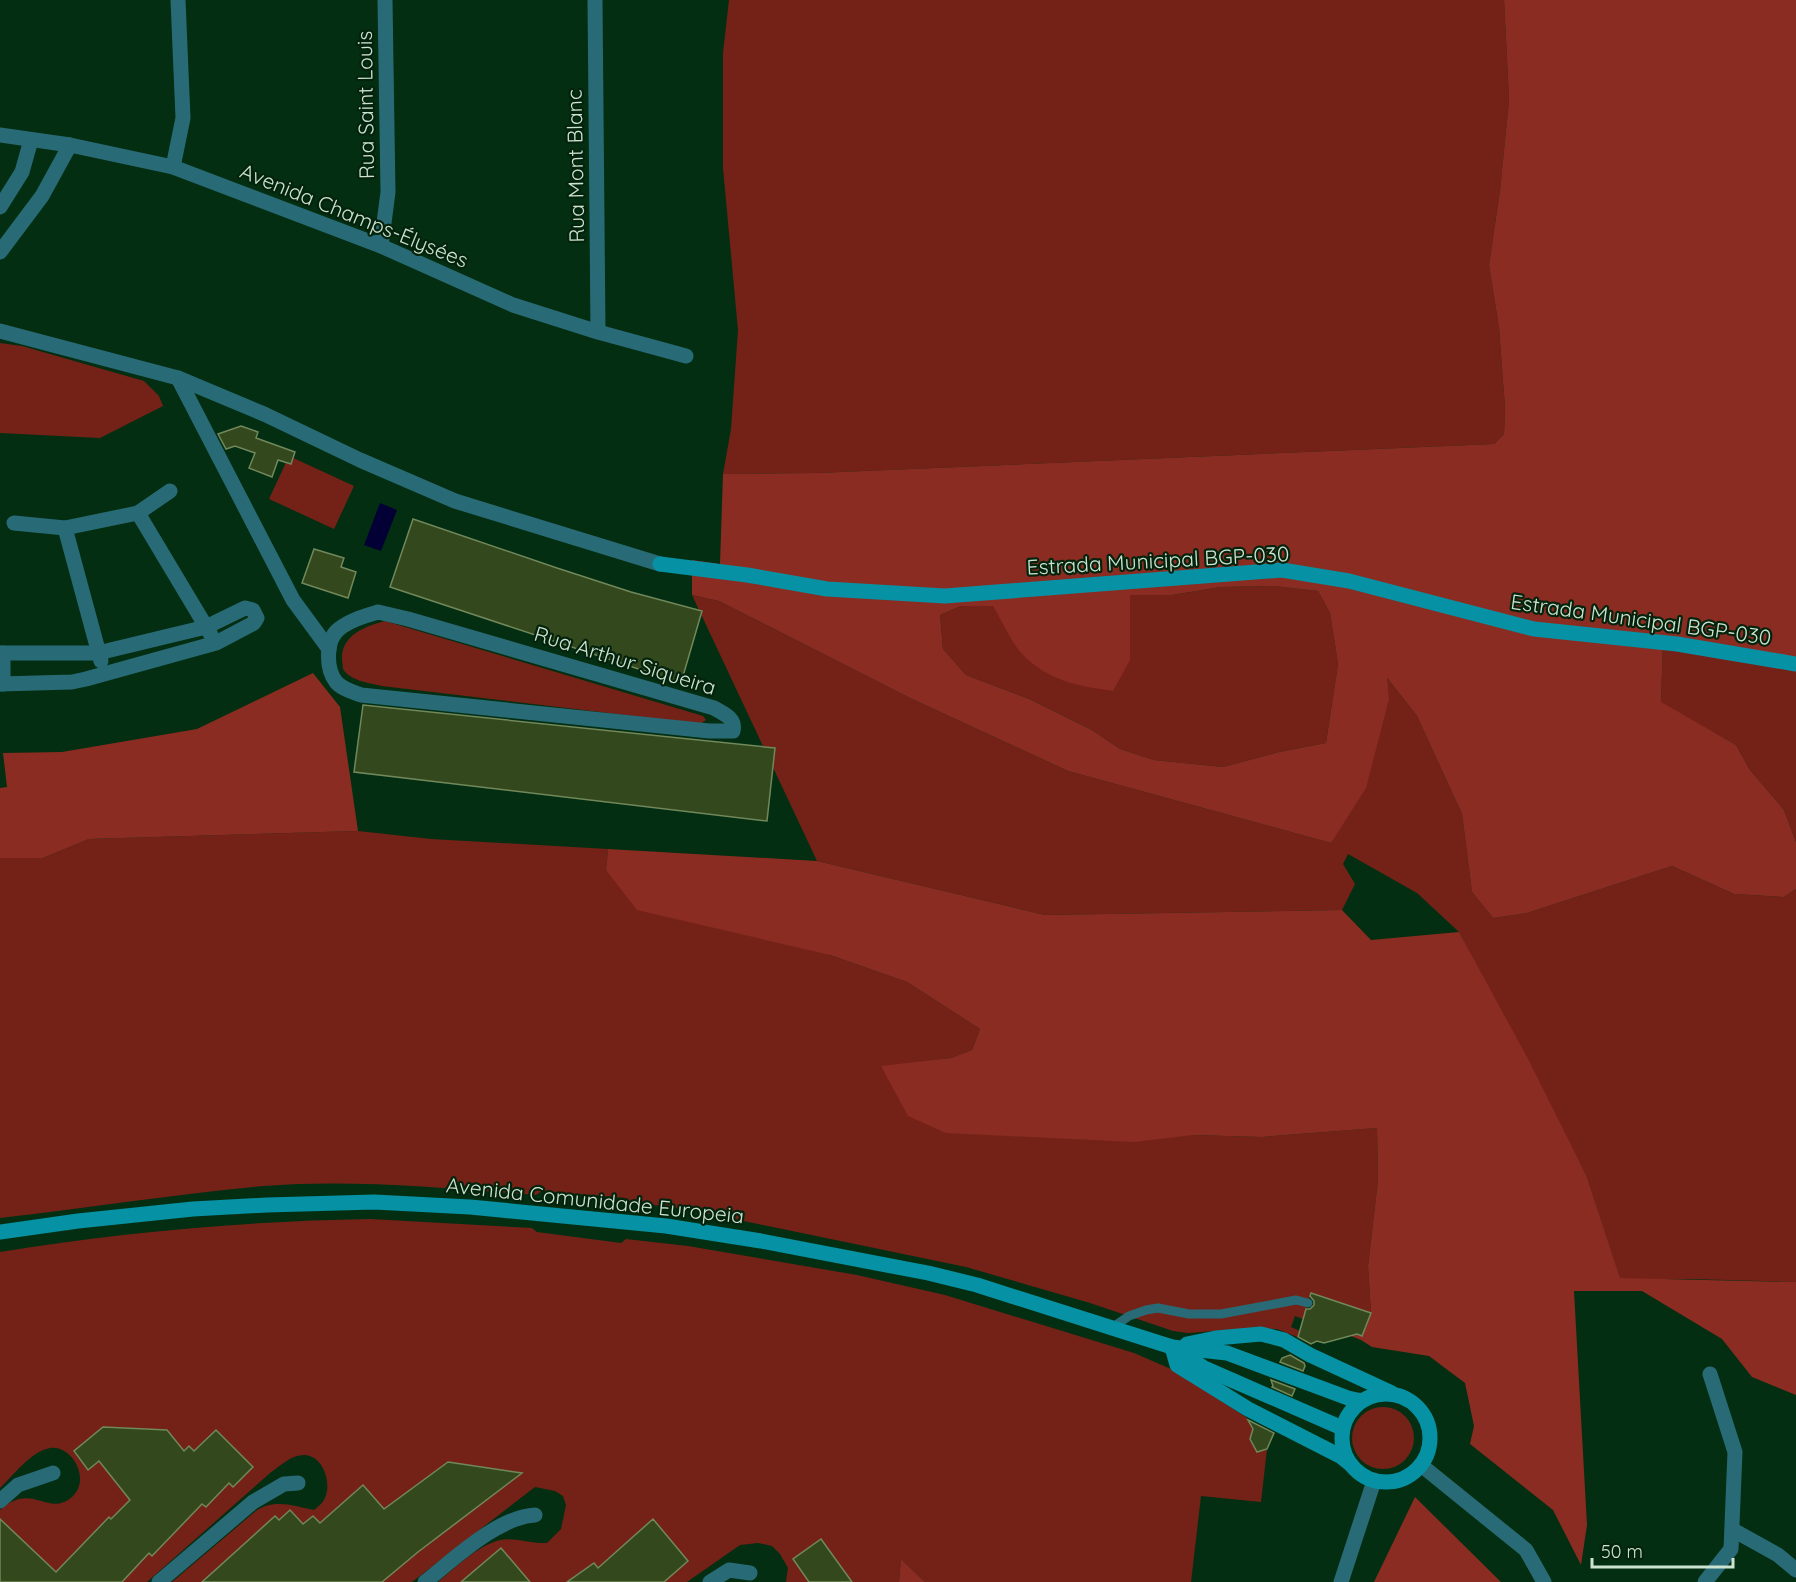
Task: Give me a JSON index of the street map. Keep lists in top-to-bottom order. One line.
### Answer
{"streets":{"street":["Rua Saint Louis","Rua Mont Blanc","Avenida Champs-Élysées","Estrada Municipal BGP-030","Rua Arthur Siqueira","Avenida Comunidade Europeia"]},"crossings":[["Rua Saint Louis","Avenida Champs-Élysées"],["Rua Mont Blanc","Avenida Champs-Élysées"],["Estrada Municipal BGP-030","Rua Arthur Siqueira"]],"scale_bar":"50 m"}
